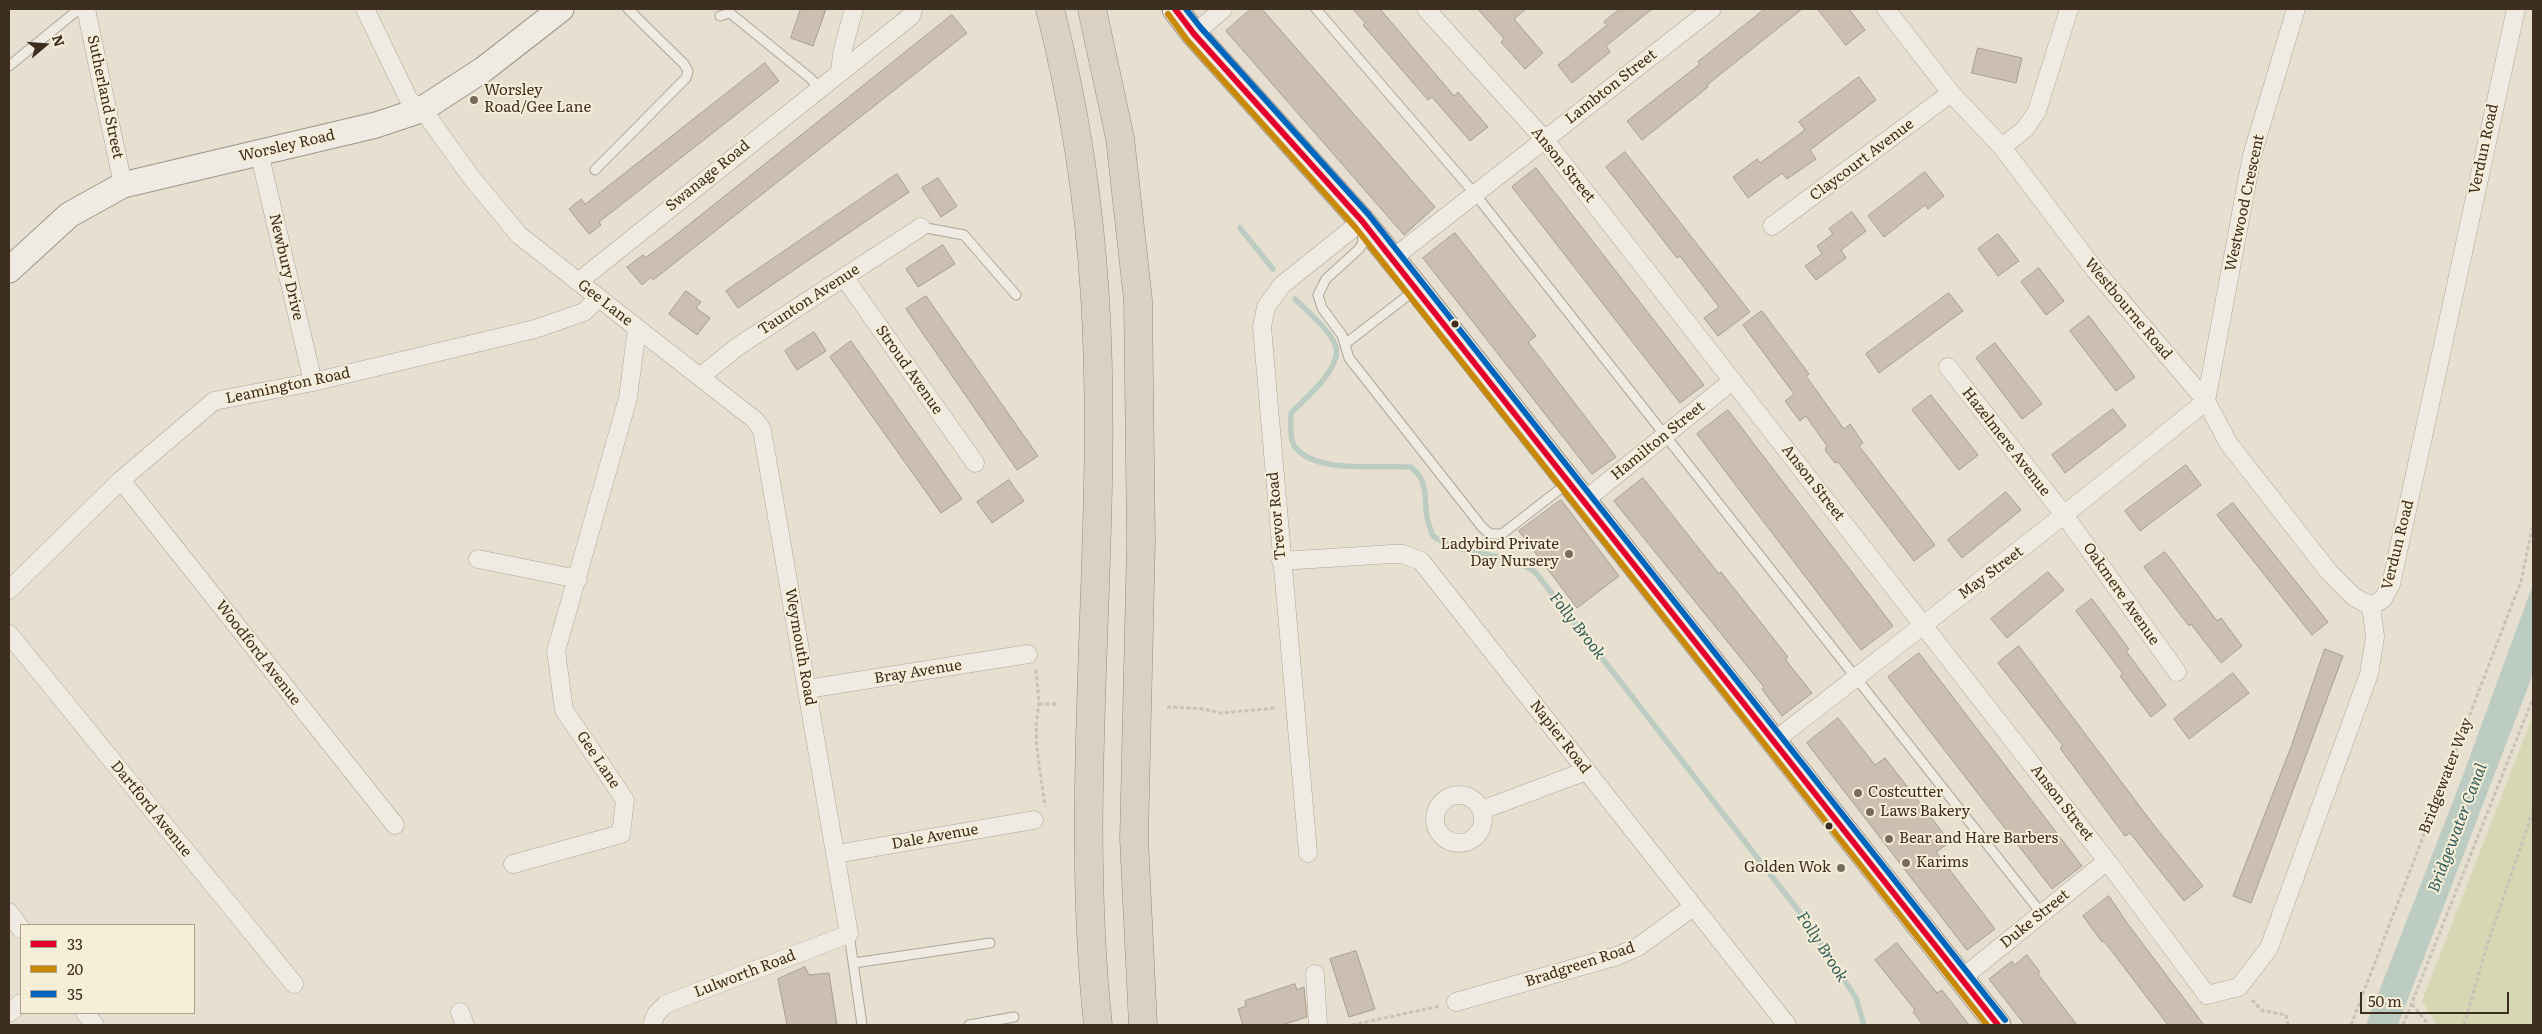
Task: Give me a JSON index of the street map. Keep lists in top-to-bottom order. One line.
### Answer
{"streets":{"main road":["Worsley Road"],"street":["Lambton Street","Sutherland Street","Verdun Road","Claycourt Avenue","Anson Street","Swanage Road","Westwood Crescent","Newbury Drive","Taunton Avenue","Gee Lane","Westbourne Road","Stroud Avenue","Leamington Road","Hamilton Street","Hazelmere Avenue","Trevor Road","May Street","Oakmere Avenue","Weymouth Road","Woodford Avenue","Bray Avenue","Napier Road","Dartford Avenue","Dale Avenue","Duke Street","Bradgreen Road","Lulworth Road"],"path":["Bridgewater Way"]},"crossings":[["Lambton Street","Anson Street"],["Sutherland Street","Worsley Road"],["Worsley Road","Newbury Drive"],["Worsley Road","Gee Lane"],["Verdun Road","Anson Street"],["Verdun Road","Westbourne Road"],["Claycourt Avenue","Westbourne Road"],["Anson Street","Hamilton Street"],["Anson Street","May Street"],["Anson Street","Duke Street"],["Swanage Road","Gee Lane"],["Westwood Crescent","Westbourne Road"],["Westwood Crescent","May Street"],["Newbury Drive","Leamington Road"],["Taunton Avenue","Stroud Avenue"],["Taunton Avenue","Weymouth Road"],["Gee Lane","Leamington Road"],["Gee Lane","Weymouth Road"],["Westbourne Road","May Street"],["Leamington Road","Woodford Avenue"],["Hazelmere Avenue","May Street"],["Hazelmere Avenue","Oakmere Avenue"],["Trevor Road","Napier Road"],["May Street","Oakmere Avenue"],["Weymouth Road","Bray Avenue"],["Weymouth Road","Dale Avenue"],["Weymouth Road","Lulworth Road"],["Napier Road","Bradgreen Road"]],"water":["Folly Brook","Bridgewater Canal"],"places":["Worsley Road/Gee Lane","Ladybird Private Day Nursery","Costcutter","Laws Bakery","Bear and Hare Barbers","Karims","Golden Wok"],"lines":["transit line 33","transit line 35","transit line 20"],"legend":["33","20","35"],"scale_bar":"50 m","north":"right"}
